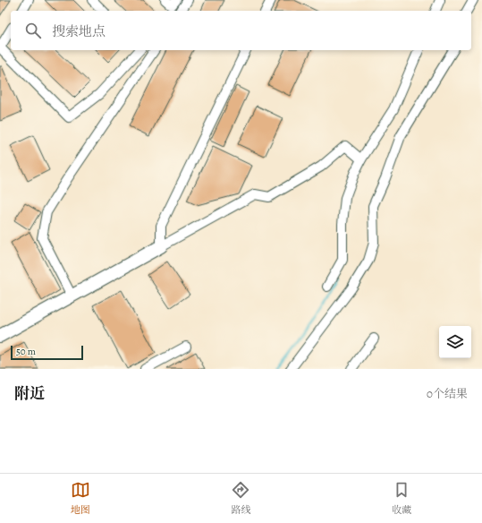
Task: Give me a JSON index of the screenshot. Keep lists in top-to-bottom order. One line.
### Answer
{"scale_bar":"50 m","page":{"search":"搜索地点","scale":"50 m","heading":["附近","0个结果"],"nav":["地图","路线","收藏"]}}
